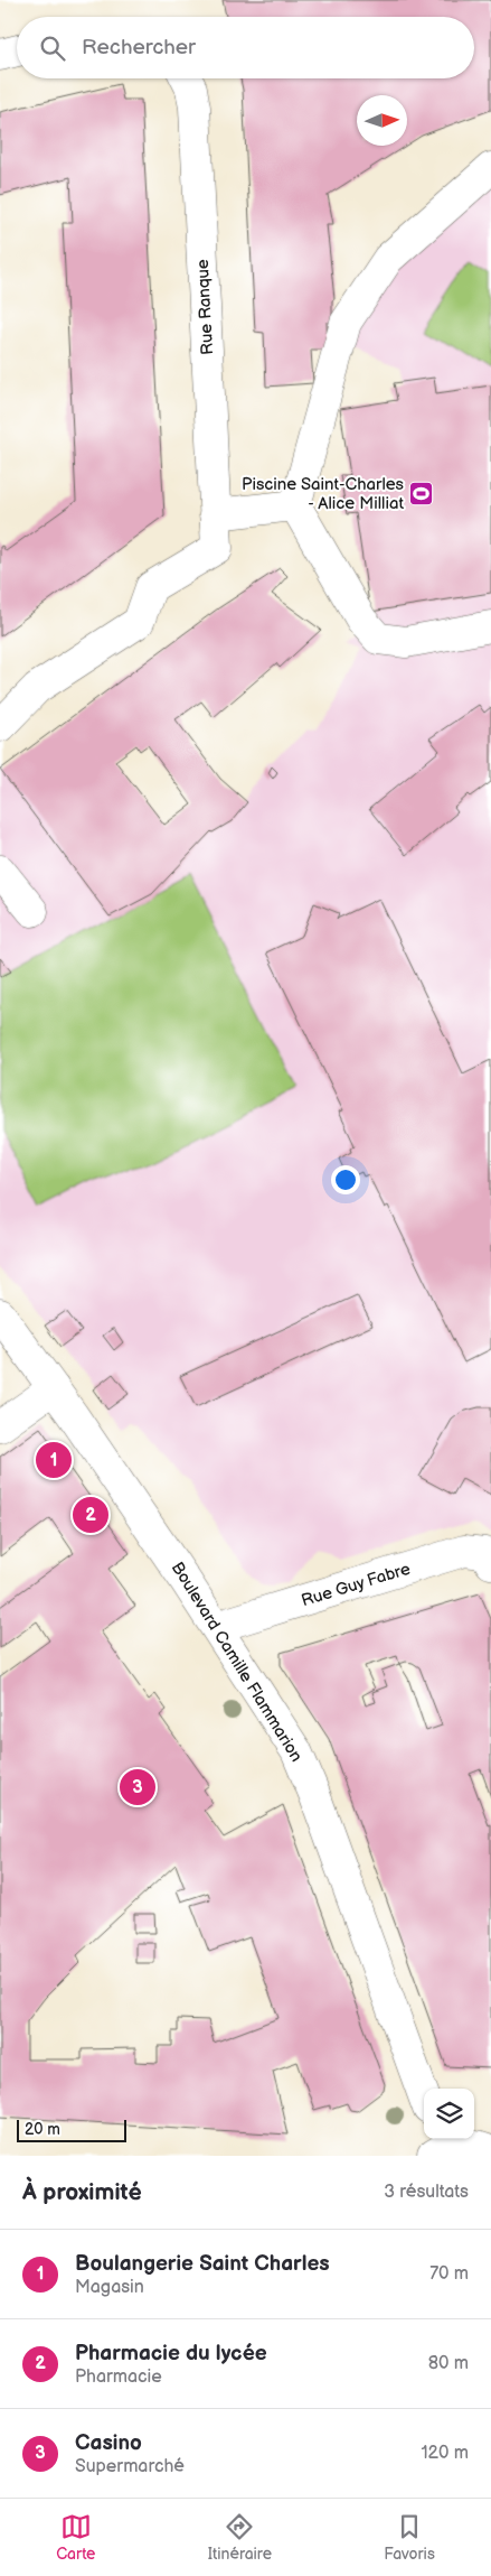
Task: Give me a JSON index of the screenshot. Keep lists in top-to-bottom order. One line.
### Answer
{"streets":{"street":["Rue Ranque","Rue Guy Fabre","Boulevard Camille Flammarion"]},"crossings":[["Rue Guy Fabre","Boulevard Camille Flammarion"]],"places":{"sports":["Piscine Saint-Charles - Alice Milliat"]},"scale_bar":"20 m","north":"right","page":{"search":"Rechercher","pins":["1","2","3"],"scale":"20 m","heading":["À proximité","3 résultats"],"list":[{"mark":"1","name":"Boulangerie Saint Charles","note":"Magasin","value":"70 m"},{"mark":"2","name":"Pharmacie du lycée","note":"Pharmacie","value":"80 m"},{"mark":"3","name":"Casino","note":"Supermarché","value":"120 m"}],"nav":["Carte","Itinéraire","Favoris"]}}
